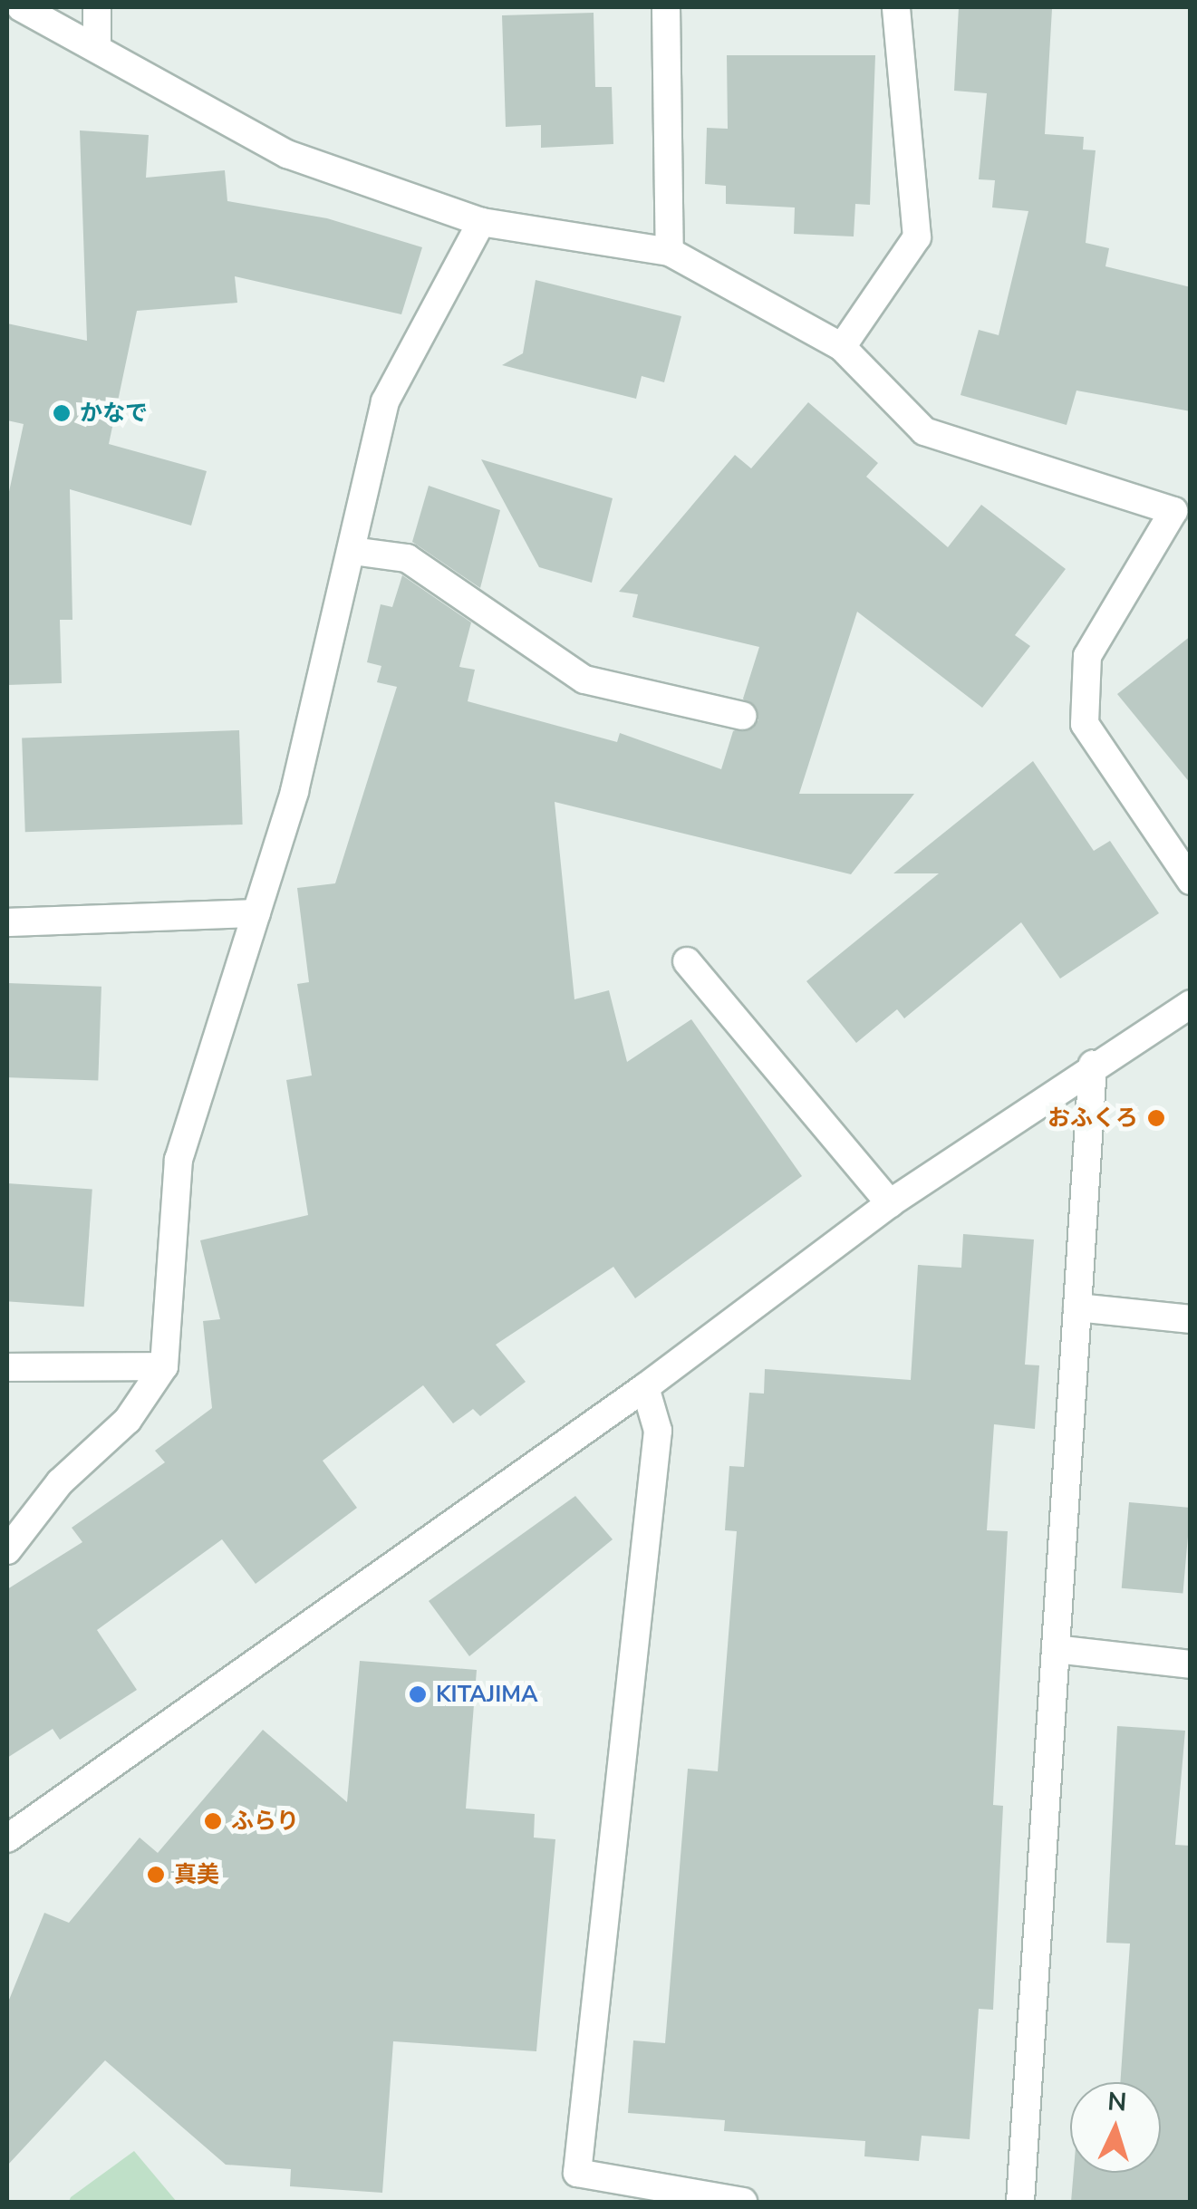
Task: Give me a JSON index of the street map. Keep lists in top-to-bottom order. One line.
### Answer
{"places":["かなで","おふくろ","KITAJIMA","ふらり","真美"],"north":"top"}
